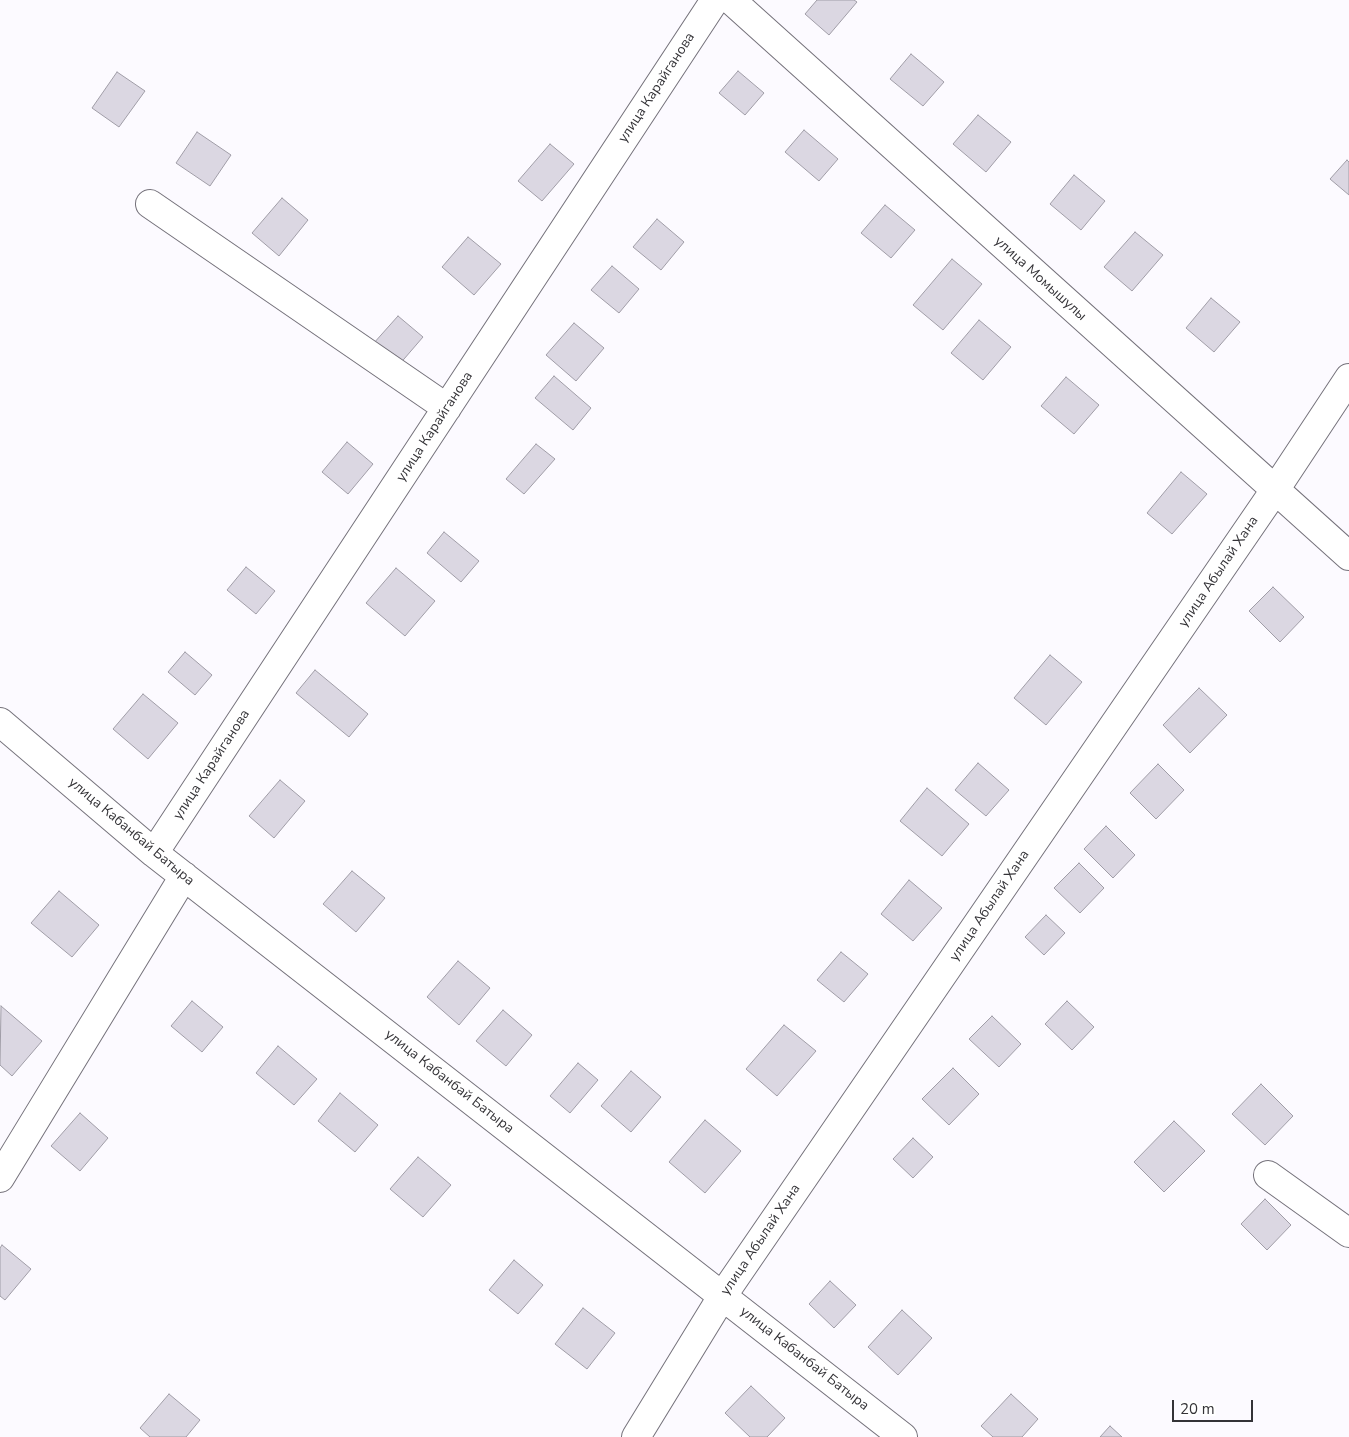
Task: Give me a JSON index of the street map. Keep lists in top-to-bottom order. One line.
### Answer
{"streets":{"street":["улица Карайганова","улица Момышулы","улица Абылай Хана","улица Кабанбай Батыра"]},"crossings":[["улица Карайганова","улица Кабанбай Батыра"],["улица Момышулы","улица Абылай Хана"],["улица Абылай Хана","улица Кабанбай Батыра"]],"scale_bar":"20 m"}
